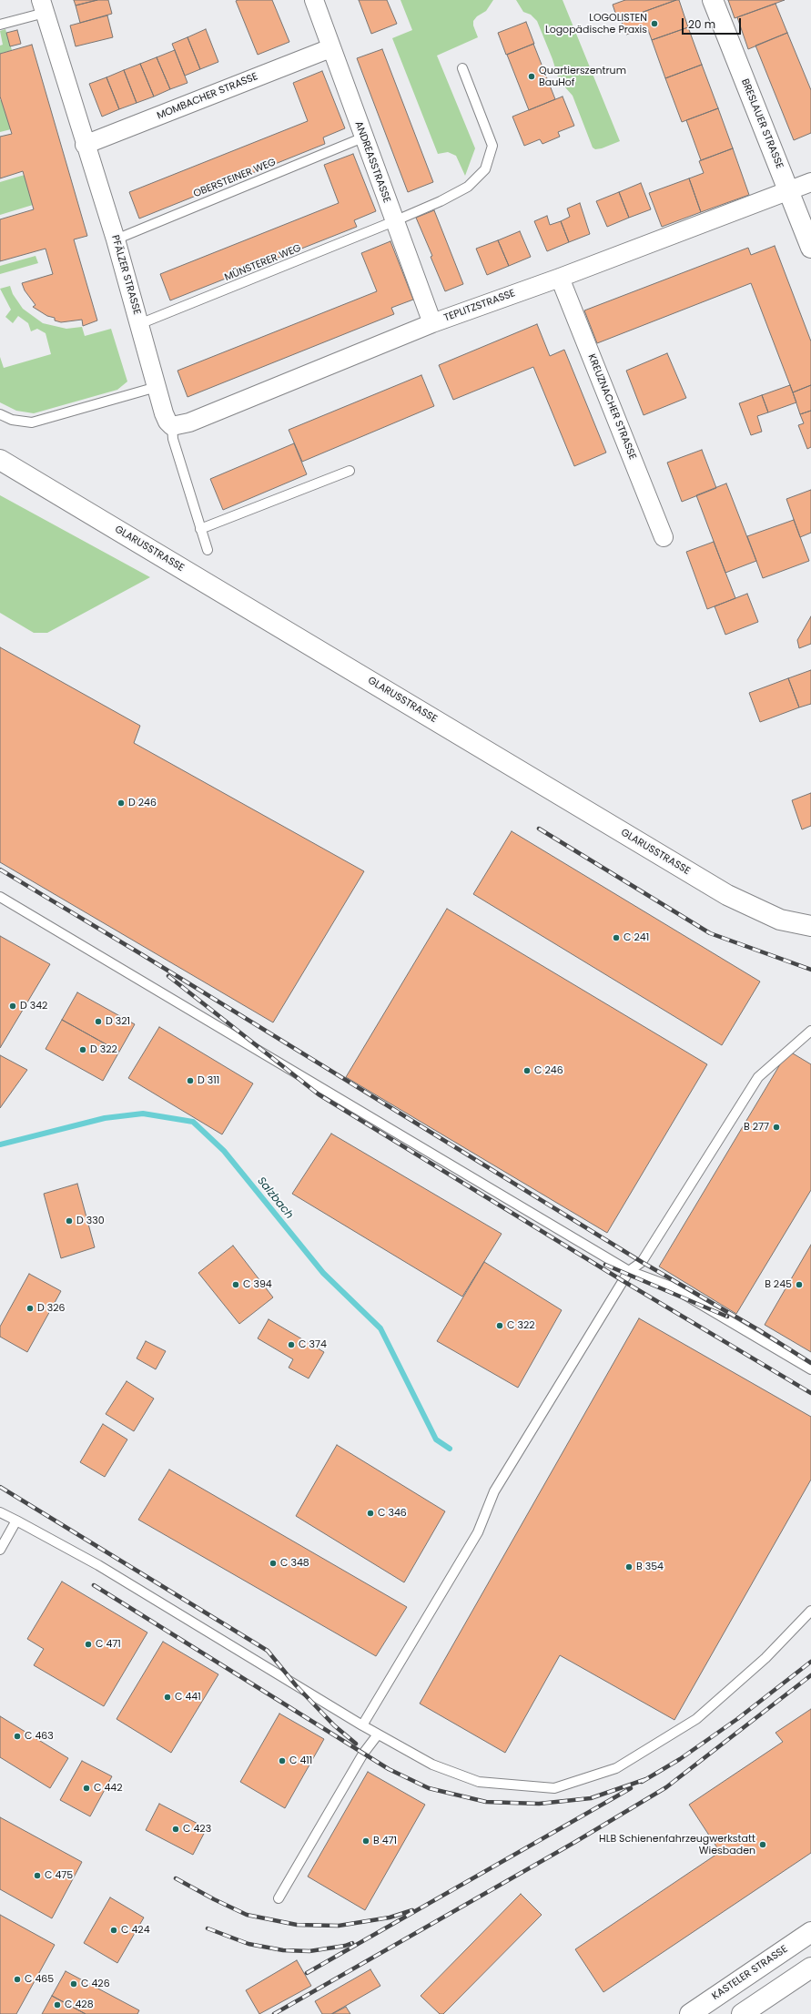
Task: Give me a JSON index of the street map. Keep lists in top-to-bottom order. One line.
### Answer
{"streets":{"street":["MOMBACHER STRASSE","BRESLAUER STRASSE","ANDREASSTRASSE","PFÄLZER STRASSE","TEPLITZSTRASSE","KREUZNACHER STRASSE","GLARUSSTRASSE","KASTELER STRASSE"],"lane":["OBERSTEINER WEG","MÜNSTERER WEG"]},"crossings":[["MOMBACHER STRASSE","ANDREASSTRASSE"],["MOMBACHER STRASSE","PFÄLZER STRASSE"],["BRESLAUER STRASSE","TEPLITZSTRASSE"],["ANDREASSTRASSE","OBERSTEINER WEG"],["ANDREASSTRASSE","MÜNSTERER WEG"],["ANDREASSTRASSE","TEPLITZSTRASSE"],["OBERSTEINER WEG","PFÄLZER STRASSE"],["MÜNSTERER WEG","PFÄLZER STRASSE"],["PFÄLZER STRASSE","TEPLITZSTRASSE"],["TEPLITZSTRASSE","KREUZNACHER STRASSE"]],"water":["Salzbach"],"places":["LOGOLISTEN Logopädische Praxis","Quartierszentrum BauHof","D 246","C 241","D 342","D 321","D 322","C 246","D 311","B 277","D 330","C 394","B 245","D 326","C 322","C 374","C 346","C 348","B 354","C 471","C 441","C 463","C 411","C 442","C 423","B 471","HLB Schienenfahrzeugwerkstatt Wiesbaden","C 475","C 424","C 465","C 426","C 428"],"scale_bar":"20 m"}
